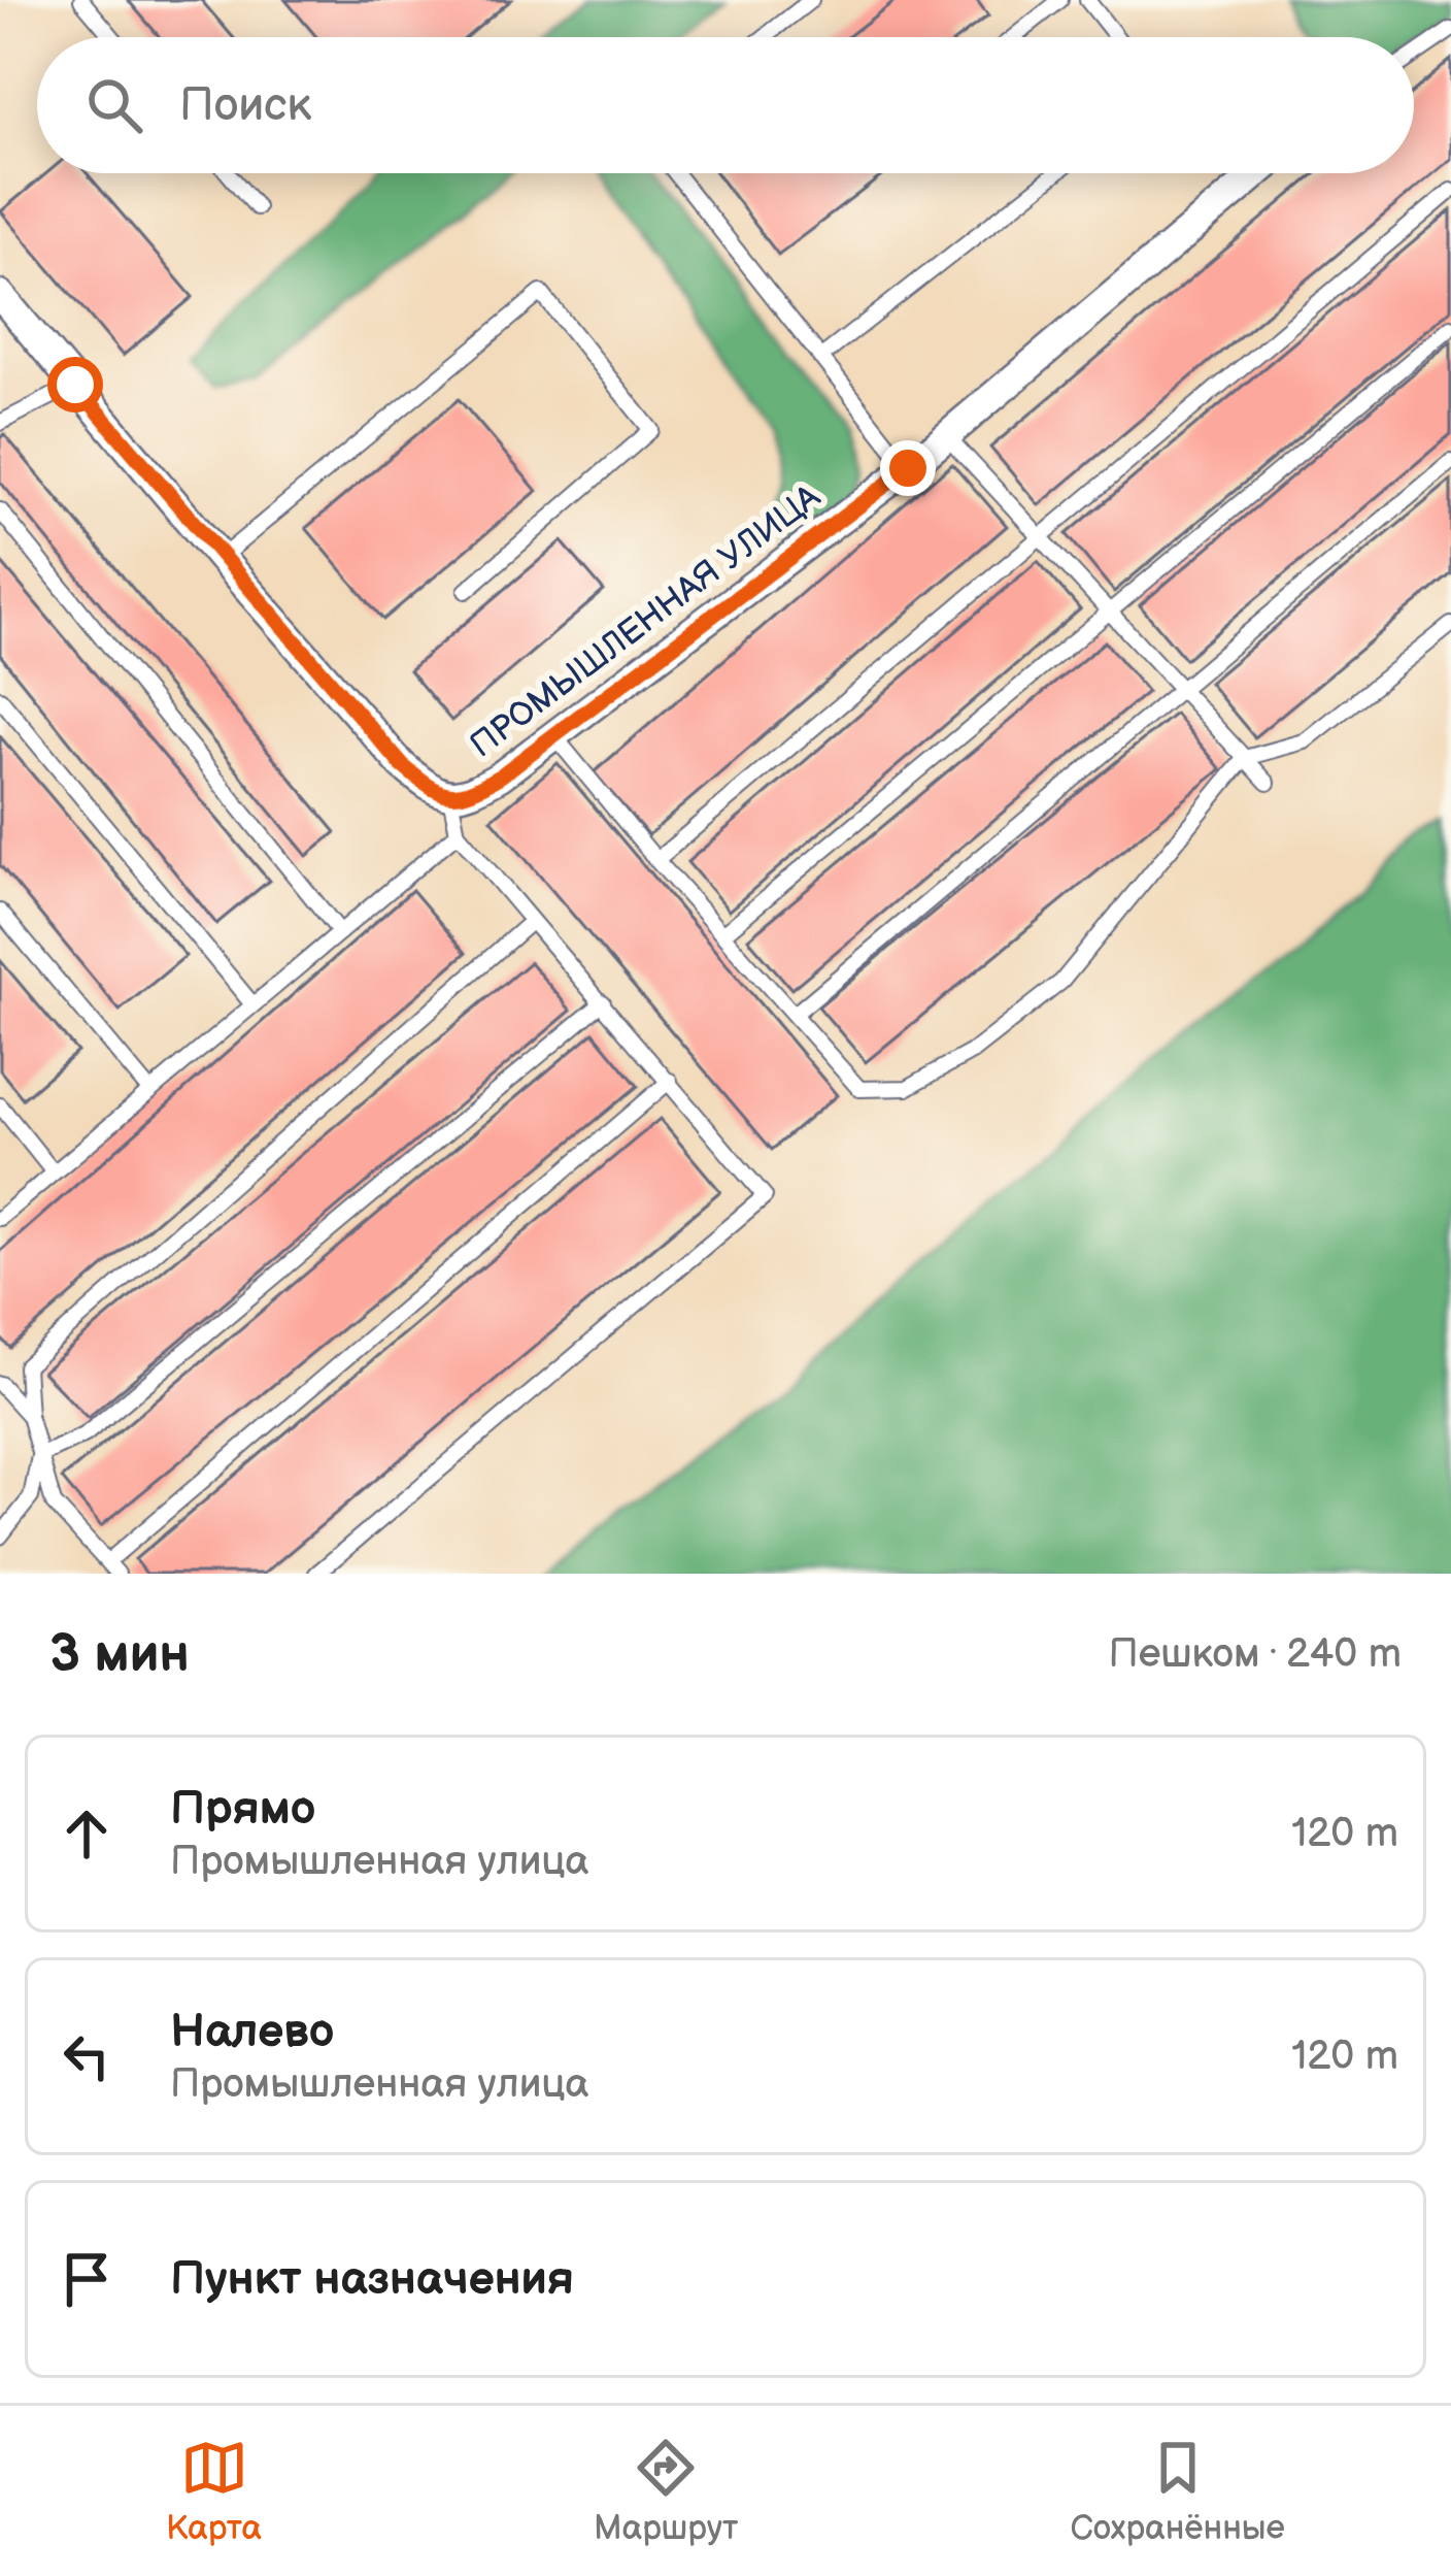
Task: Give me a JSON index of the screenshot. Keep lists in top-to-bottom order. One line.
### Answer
{"streets":{"street":["ПРОМЫШЛЕННАЯ УЛИЦА"]},"page":{"search":"Поиск","heading":["3 мин","Пешком · 240 m"],"list":[["Прямо","Промышленная улица","120 m"],["Налево","Промышленная улица","120 m"],"Пункт назначения"],"nav":["Карта","Маршрут","Сохранённые"]}}
